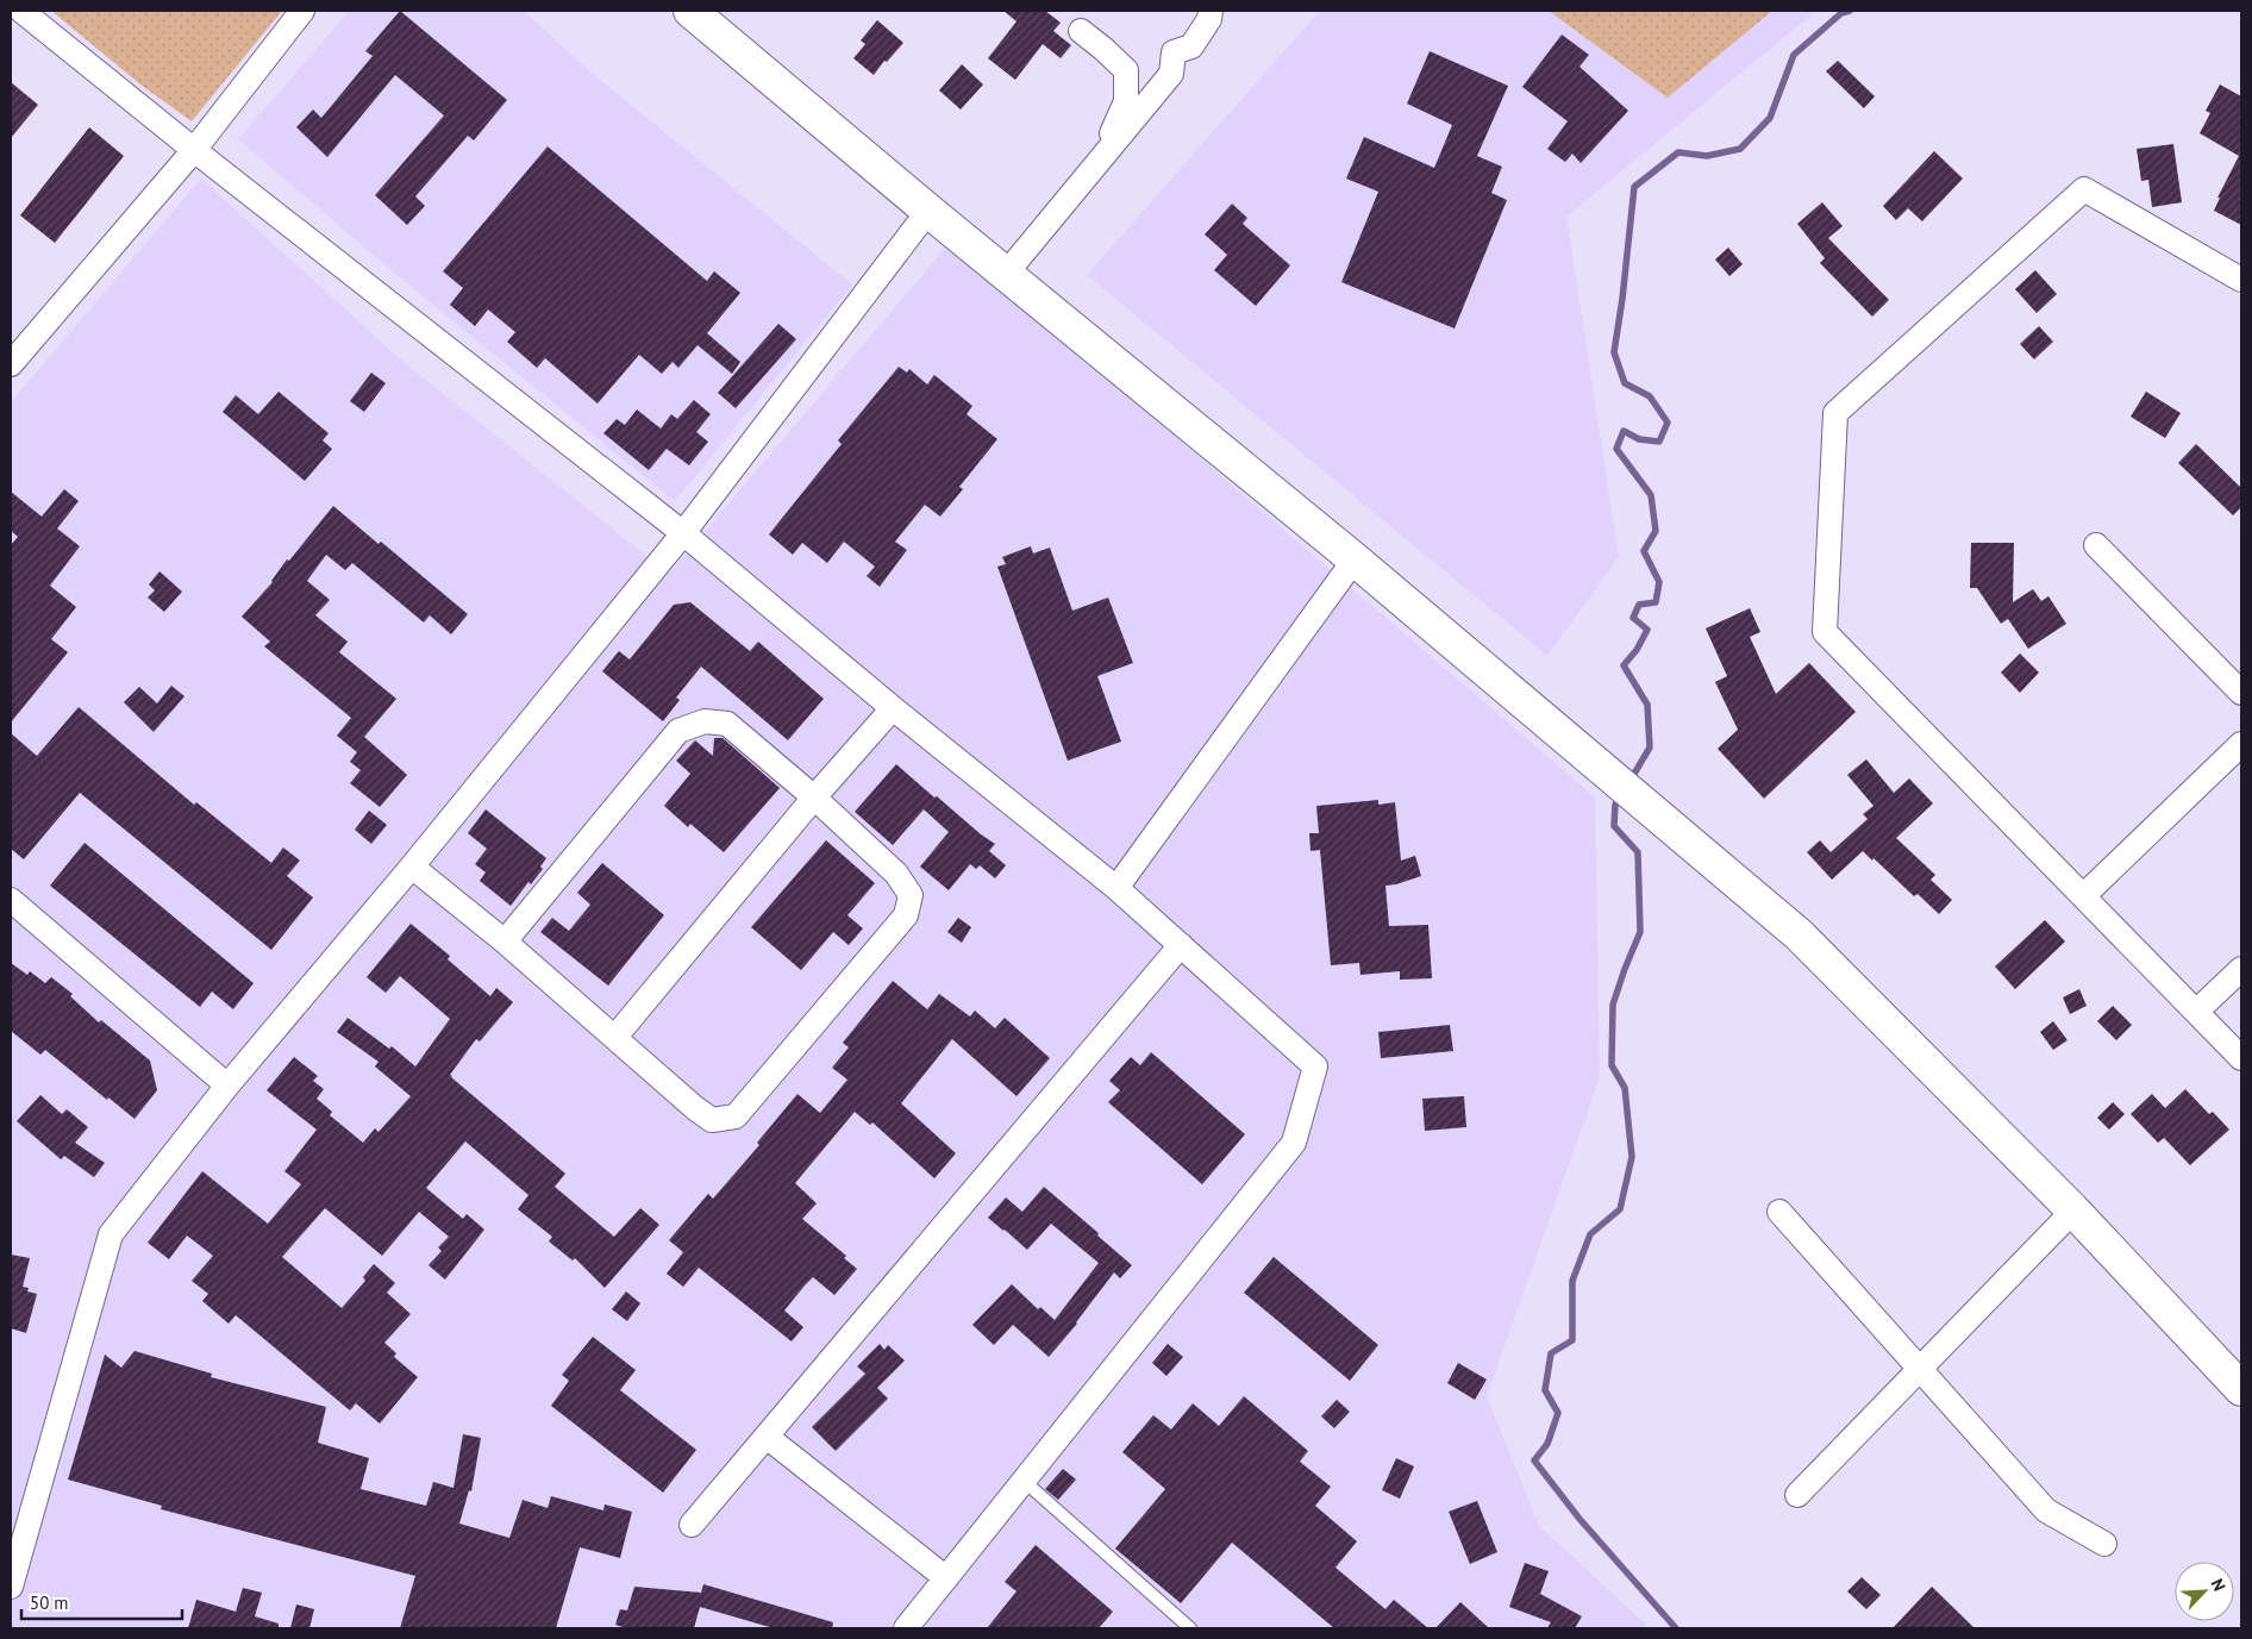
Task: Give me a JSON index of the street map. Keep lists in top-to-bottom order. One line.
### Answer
{"scale_bar":"50 m","north":"top right"}
